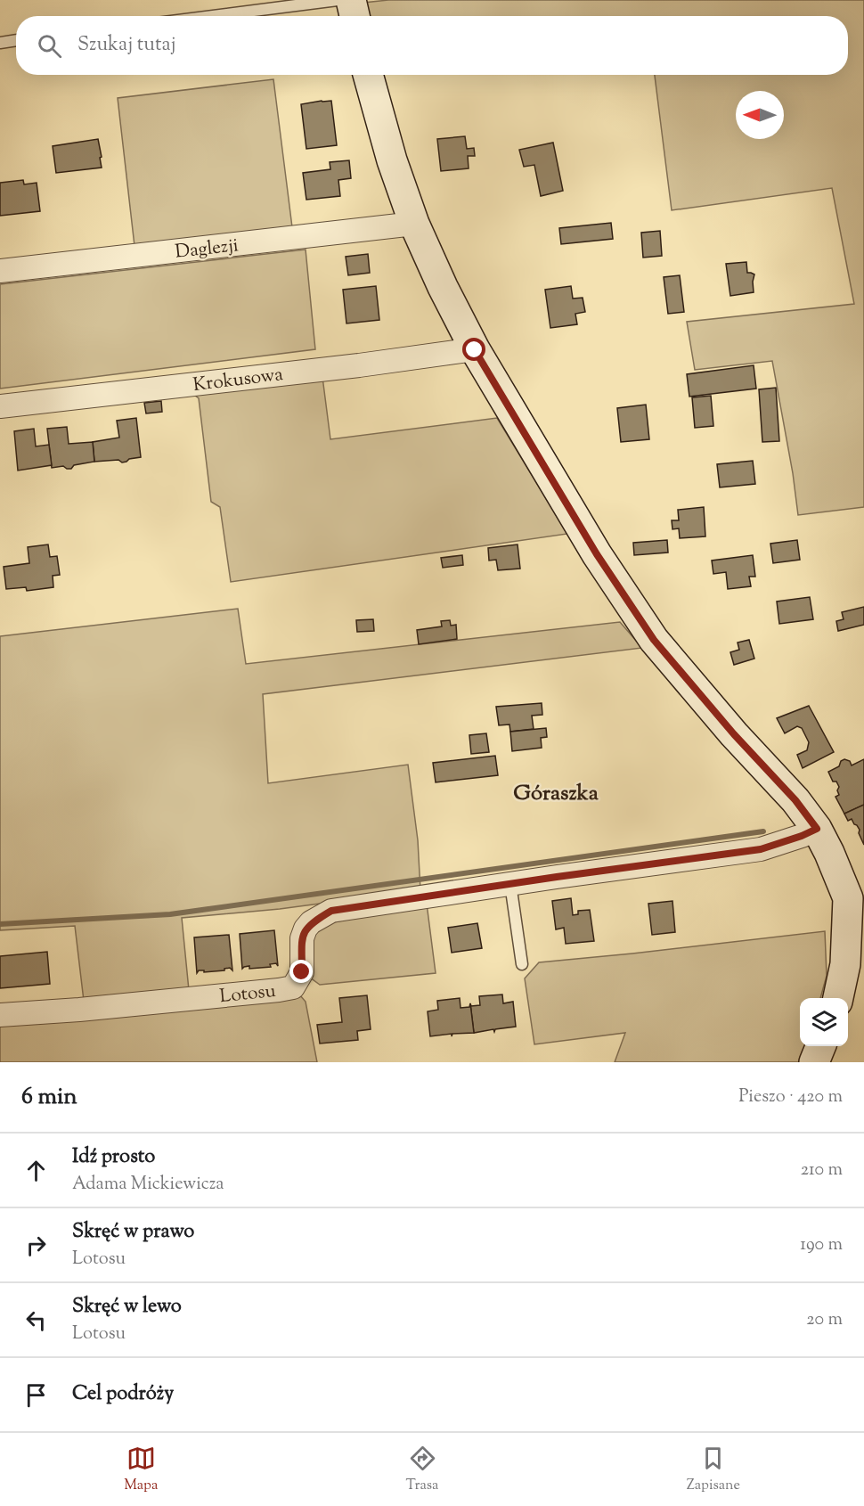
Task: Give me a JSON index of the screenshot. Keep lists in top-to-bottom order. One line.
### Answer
{"streets":{"street":["Daglezji","Krokusowa","Lotosu"]},"districts":["Góraszka"],"north":"left","page":{"search":"Szukaj tutaj","heading":["6 min","Pieszo · 420 m"],"list":[["Idź prosto","Adama Mickiewicza","210 m"],["Skręć w prawo","Lotosu","190 m"],["Skręć w lewo","Lotosu","20 m"],"Cel podróży"],"nav":["Mapa","Trasa","Zapisane"]}}
